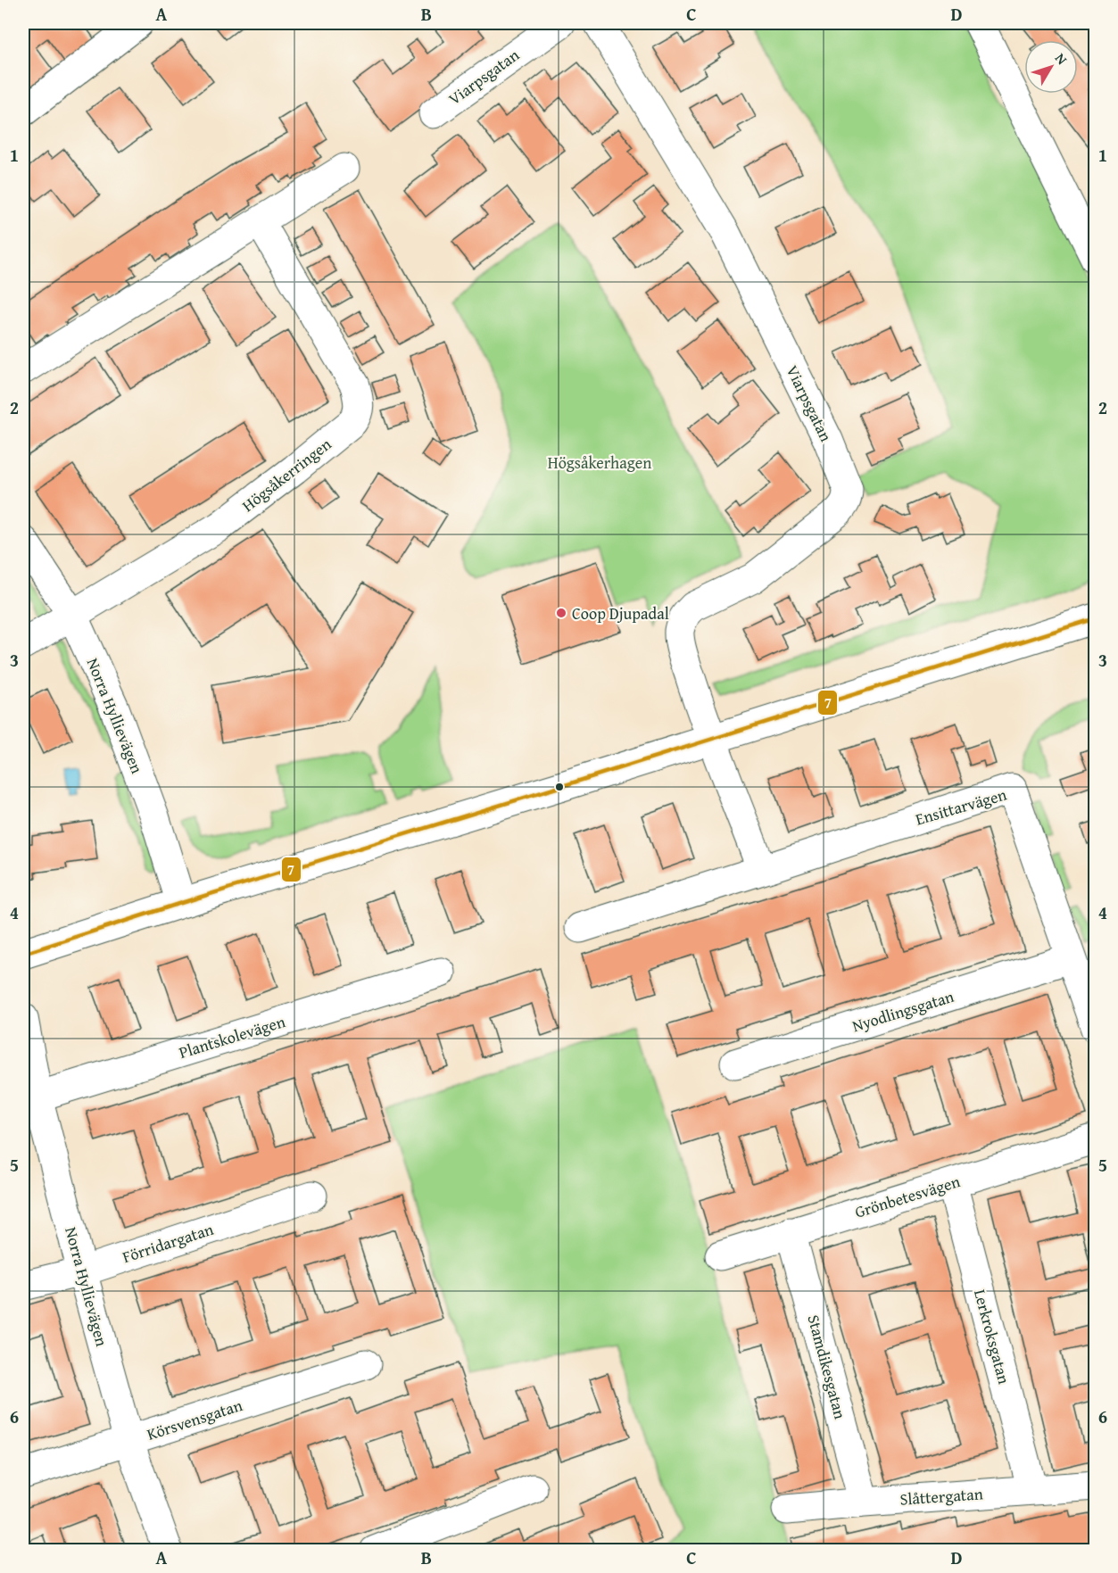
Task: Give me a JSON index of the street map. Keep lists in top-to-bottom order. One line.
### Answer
{"streets":{"street":["Viarpsgatan","Högsåkerringen","Norra Hyllievägen","Ensittarvägen","Nyodlingsgatan","Plantskolevägen","Grönbetesvägen","Förridargatan","Lerkroksgatan","Stamdikesgatan","Körsvensgatan","Slåttergatan"]},"crossings":[["Högsåkerringen","Norra Hyllievägen"],["Norra Hyllievägen","Plantskolevägen"],["Norra Hyllievägen","Förridargatan"],["Norra Hyllievägen","Körsvensgatan"],["Ensittarvägen","Nyodlingsgatan"],["Grönbetesvägen","Lerkroksgatan"],["Grönbetesvägen","Stamdikesgatan"],["Lerkroksgatan","Slåttergatan"],["Stamdikesgatan","Slåttergatan"]],"parks":["Högsåkerhagen"],"places":["Coop Djupadal"],"lines":["transit line 7"],"north":"top right","grid":{"columns":["A","B","C","D"],"rows":["1","2","3","4","5","6"]}}
